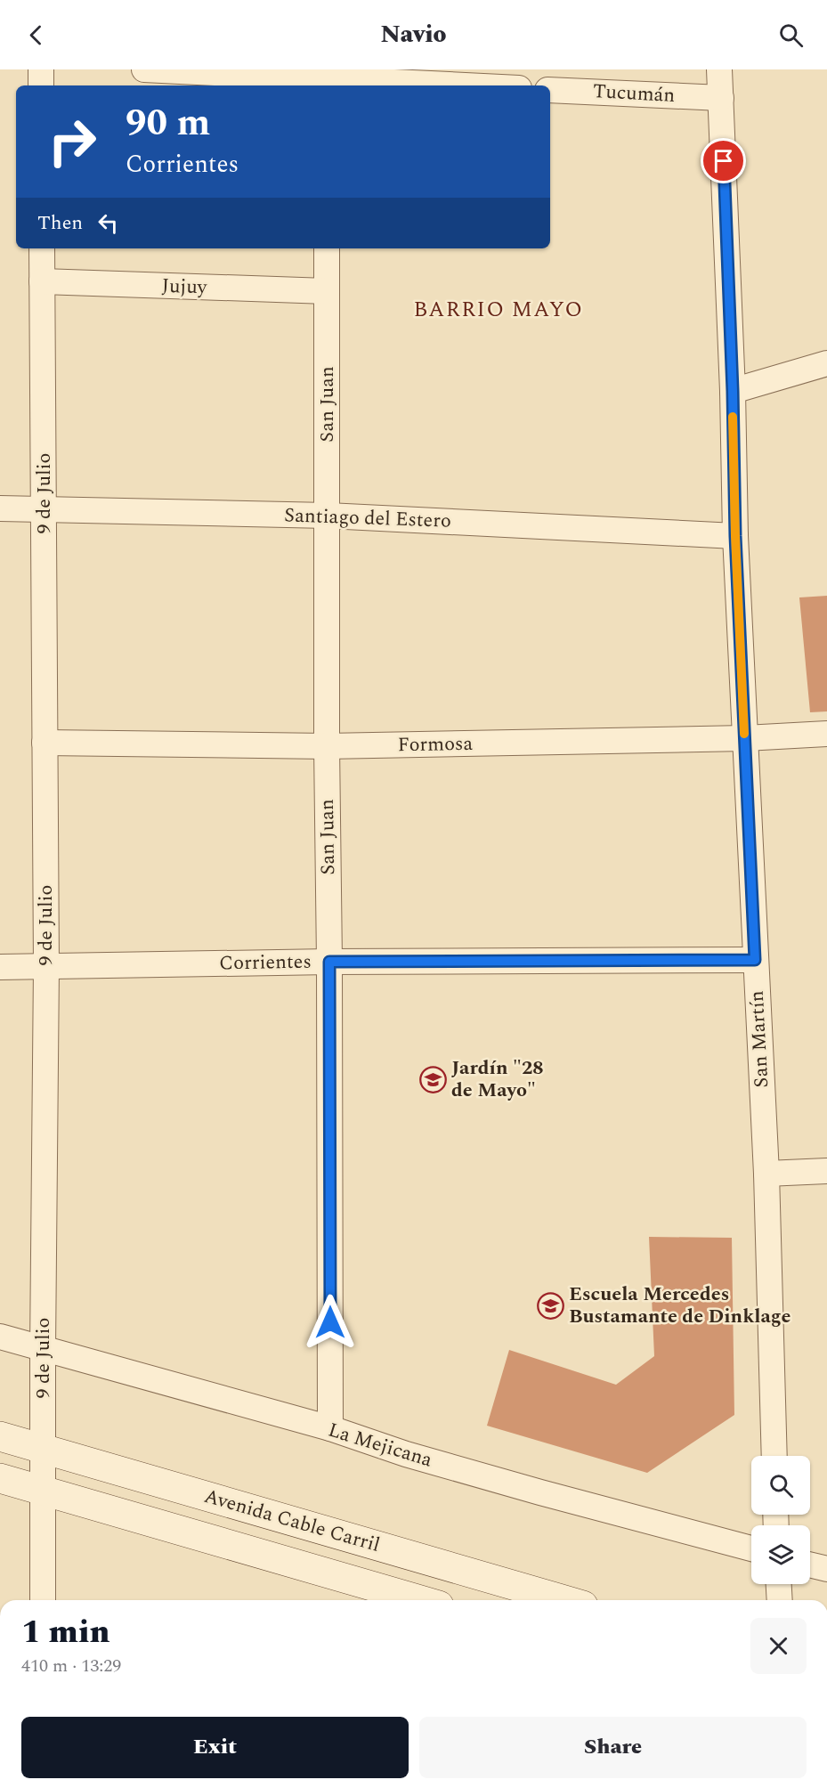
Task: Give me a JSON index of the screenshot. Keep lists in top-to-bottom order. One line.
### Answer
{"streets":{"main road":["Avenida Cable Carril"],"street":["Tucumán","Jujuy","San Juan","9 de Julio","Santiago del Estero","Formosa","Corrientes","San Martín","La Mejicana"]},"crossings":[["Tucumán","San Martín"],["Jujuy","San Juan"],["Jujuy","9 de Julio"],["San Juan","Santiago del Estero"],["San Juan","Formosa"],["San Juan","Corrientes"],["San Juan","La Mejicana"],["9 de Julio","Santiago del Estero"],["9 de Julio","Formosa"],["9 de Julio","Corrientes"],["9 de Julio","La Mejicana"],["9 de Julio","Avenida Cable Carril"],["Santiago del Estero","San Martín"],["Formosa","San Martín"],["Corrientes","San Martín"]],"districts":["BARRIO MAYO"],"places":{"school or university":["Jardín \"28 de Mayo\"","Escuela Mercedes Bustamante de Dinklage"]},"page":{"header":"Navio","turn":["90 m","Corrientes"],"then":"Then","heading":["1 min","410 m · 13:29"],"buttons":["Exit","Share"]}}
